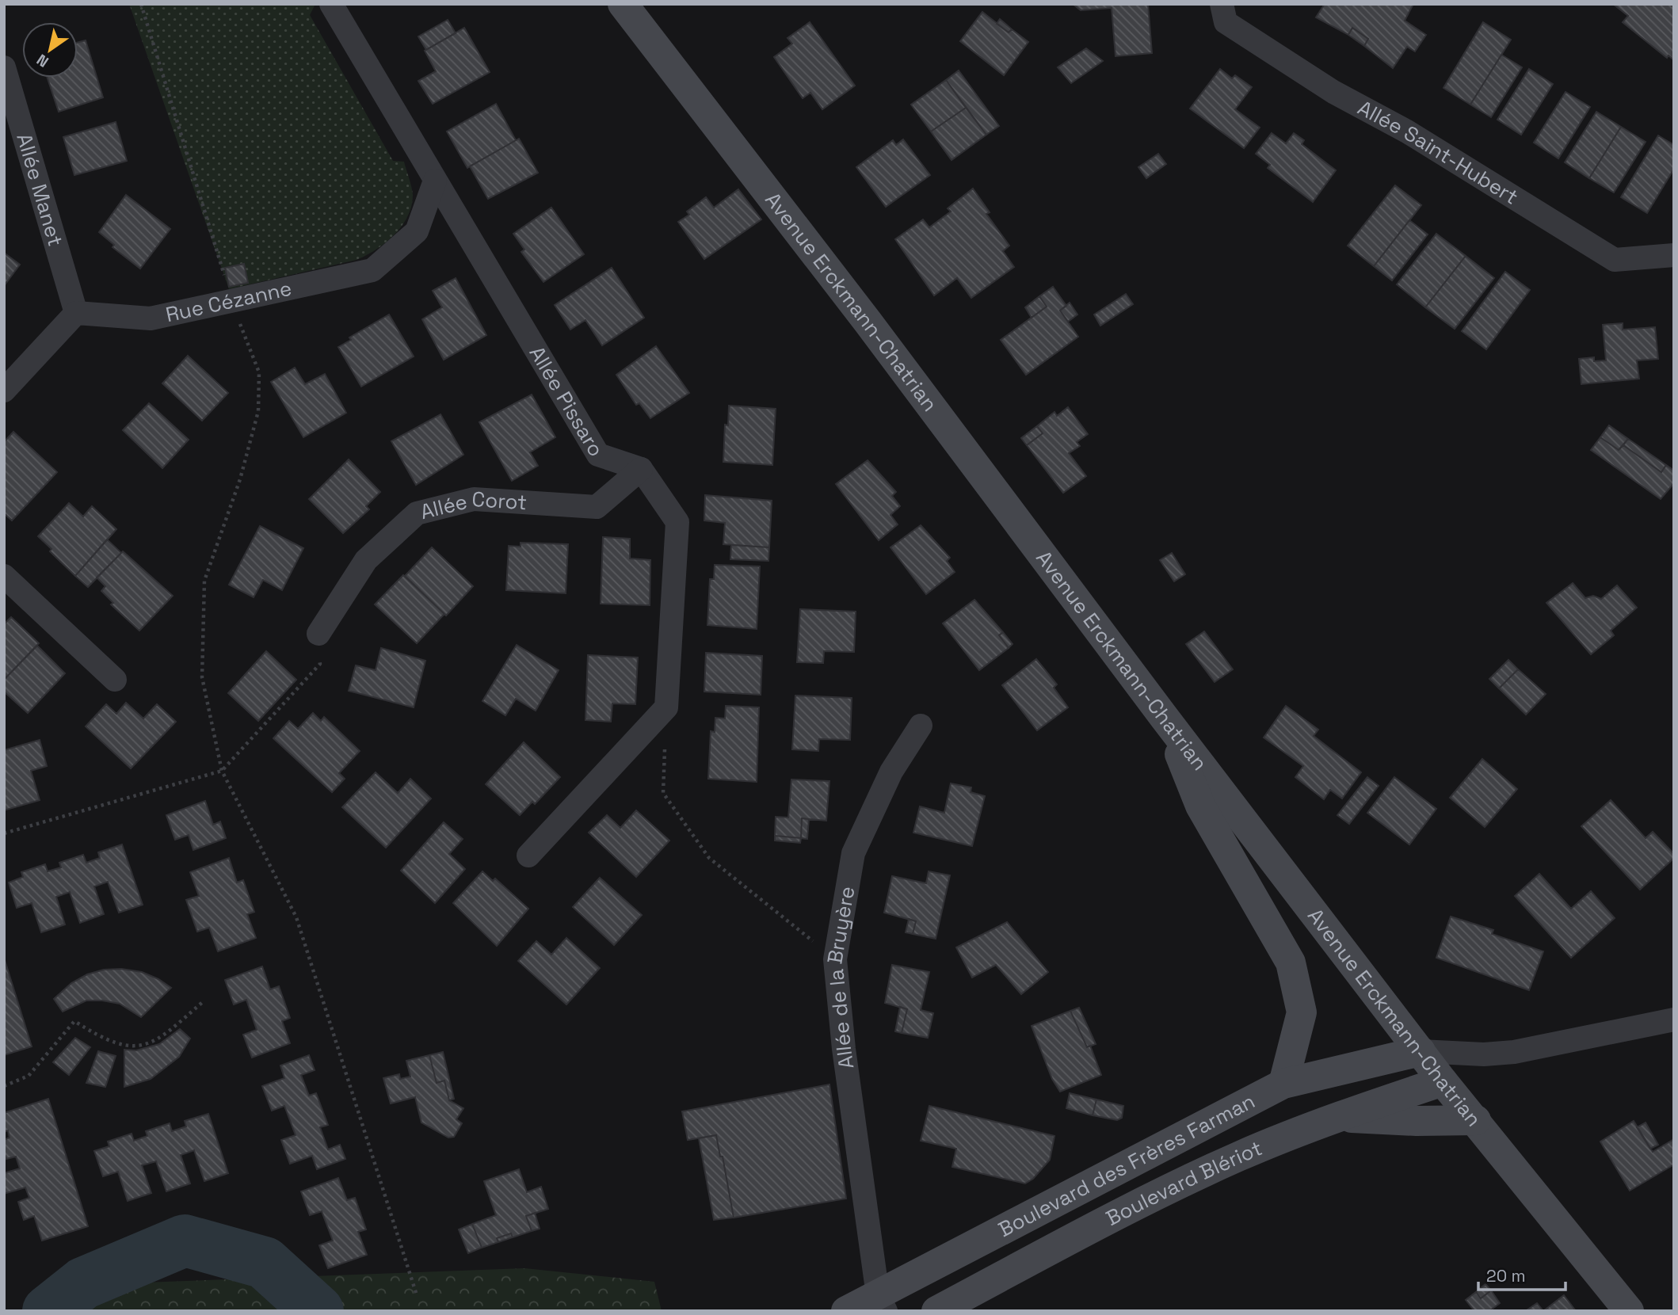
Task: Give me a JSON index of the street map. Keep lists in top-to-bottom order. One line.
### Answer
{"streets":{"street":["Allée Saint-Hubert","Allée Manet","Rue Cézanne","Avenue Erckmann-Chatrian","Allée Pissaro","Allée Corot","Allée de la Bruyère","Boulevard des Frères Farman","Boulevard Blériot"]},"crossings":[["Allée Manet","Rue Cézanne"],["Rue Cézanne","Allée Pissaro"],["Avenue Erckmann-Chatrian","Boulevard des Frères Farman"],["Avenue Erckmann-Chatrian","Boulevard Blériot"],["Allée Pissaro","Allée Corot"],["Allée de la Bruyère","Boulevard des Frères Farman"]],"scale_bar":"20 m","north":"bottom left"}
